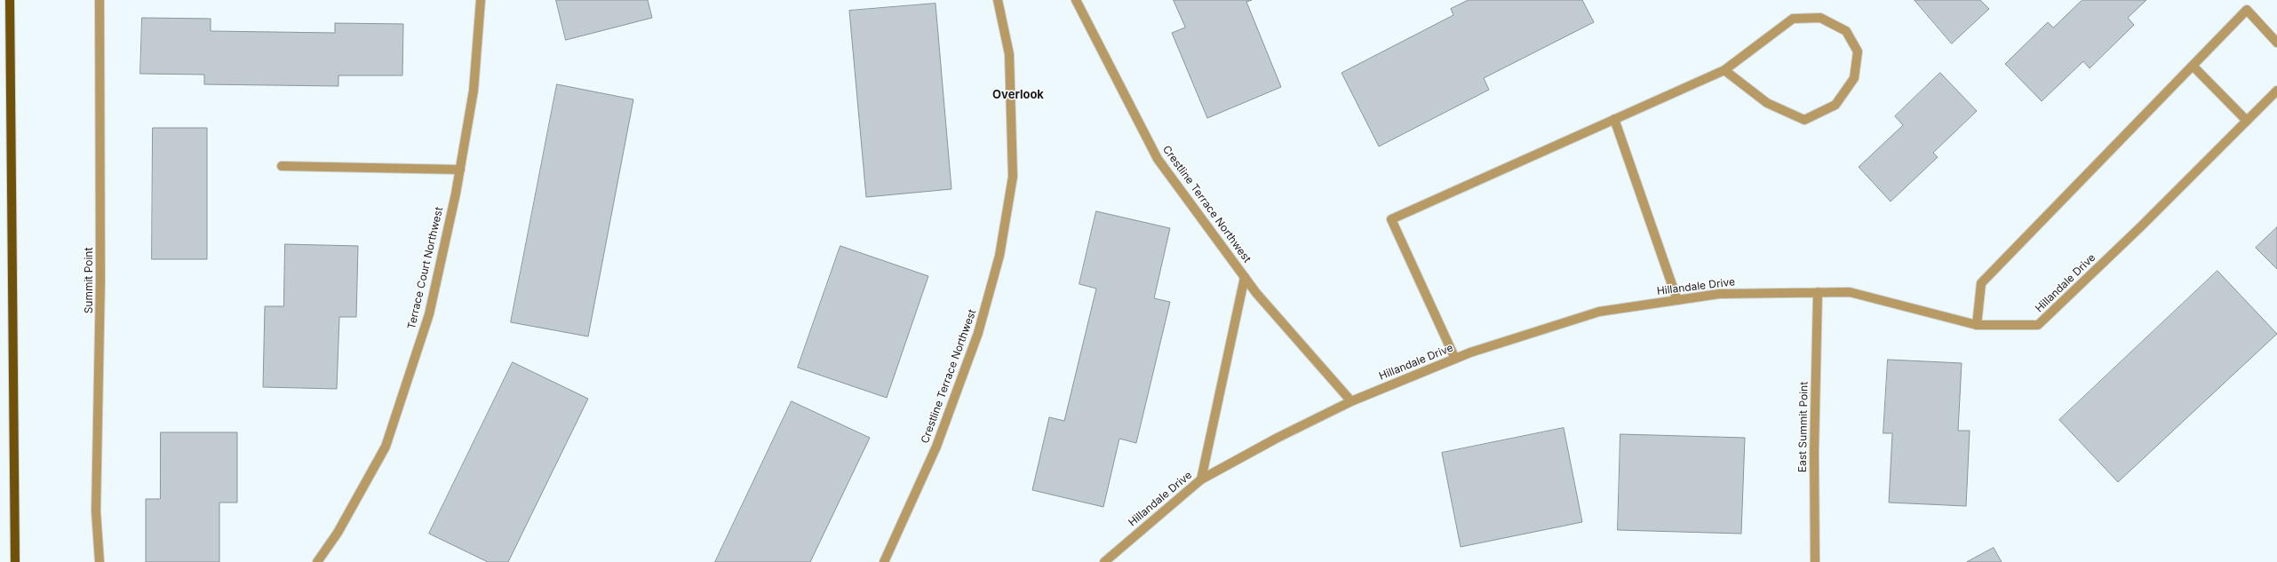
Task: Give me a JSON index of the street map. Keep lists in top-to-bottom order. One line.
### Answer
{"streets":{"street":["Crestline Terrace Northwest","Terrace Court Northwest","Summit Point","Hillandale Drive","East Summit Point"]},"crossings":[["Crestline Terrace Northwest","Hillandale Drive"],["Hillandale Drive","East Summit Point"]],"districts":["Overlook"]}
